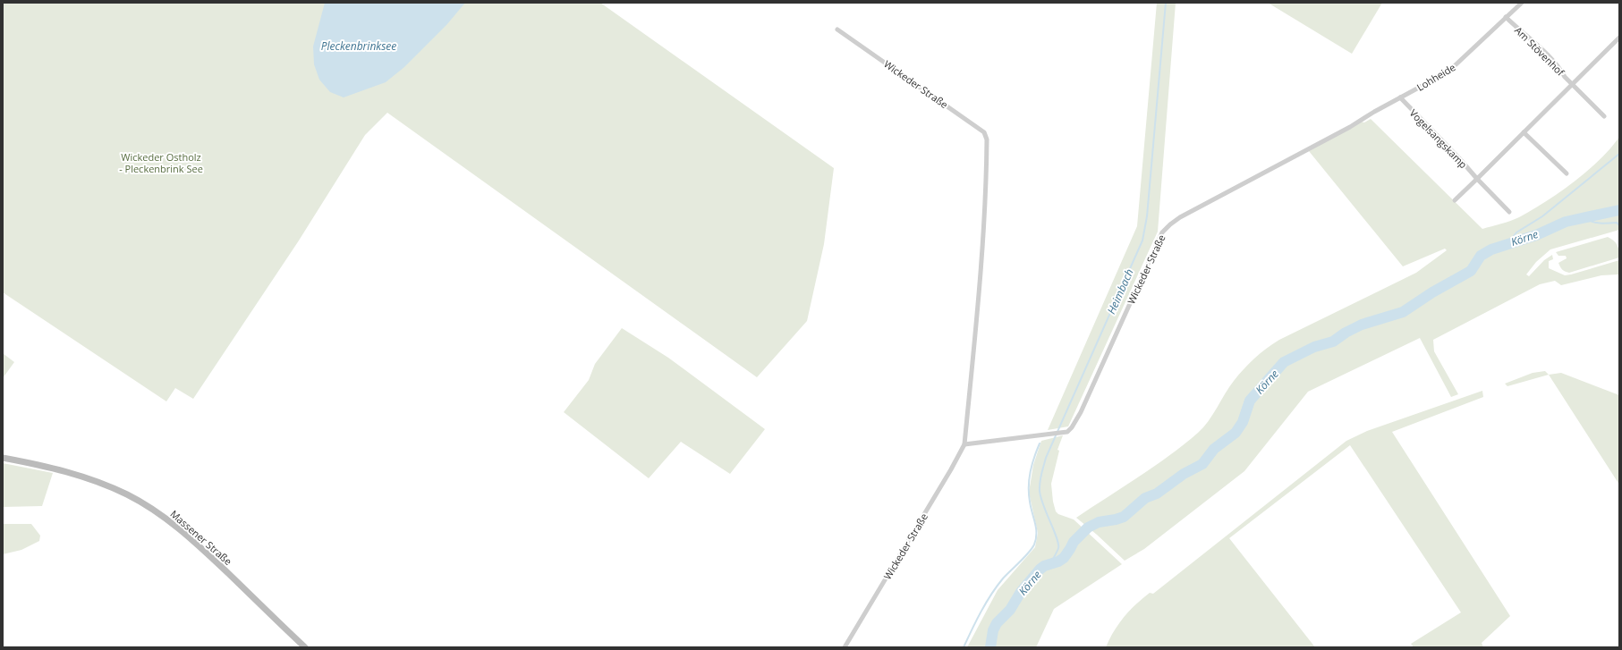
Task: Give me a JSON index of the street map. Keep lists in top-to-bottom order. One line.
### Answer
{"streets":{"main road":["Massener Straße"],"street":["Am Stövenhof","Lohheide","Wickeder Straße","Vogelsangskamp"]},"crossings":[["Am Stövenhof","Lohheide"],["Lohheide","Wickeder Straße"],["Lohheide","Vogelsangskamp"]],"water":["Pleckenbrinksee","Körne","Heimbach"],"parks":["Wickeder Ostholz - Pleckenbrink See"]}
